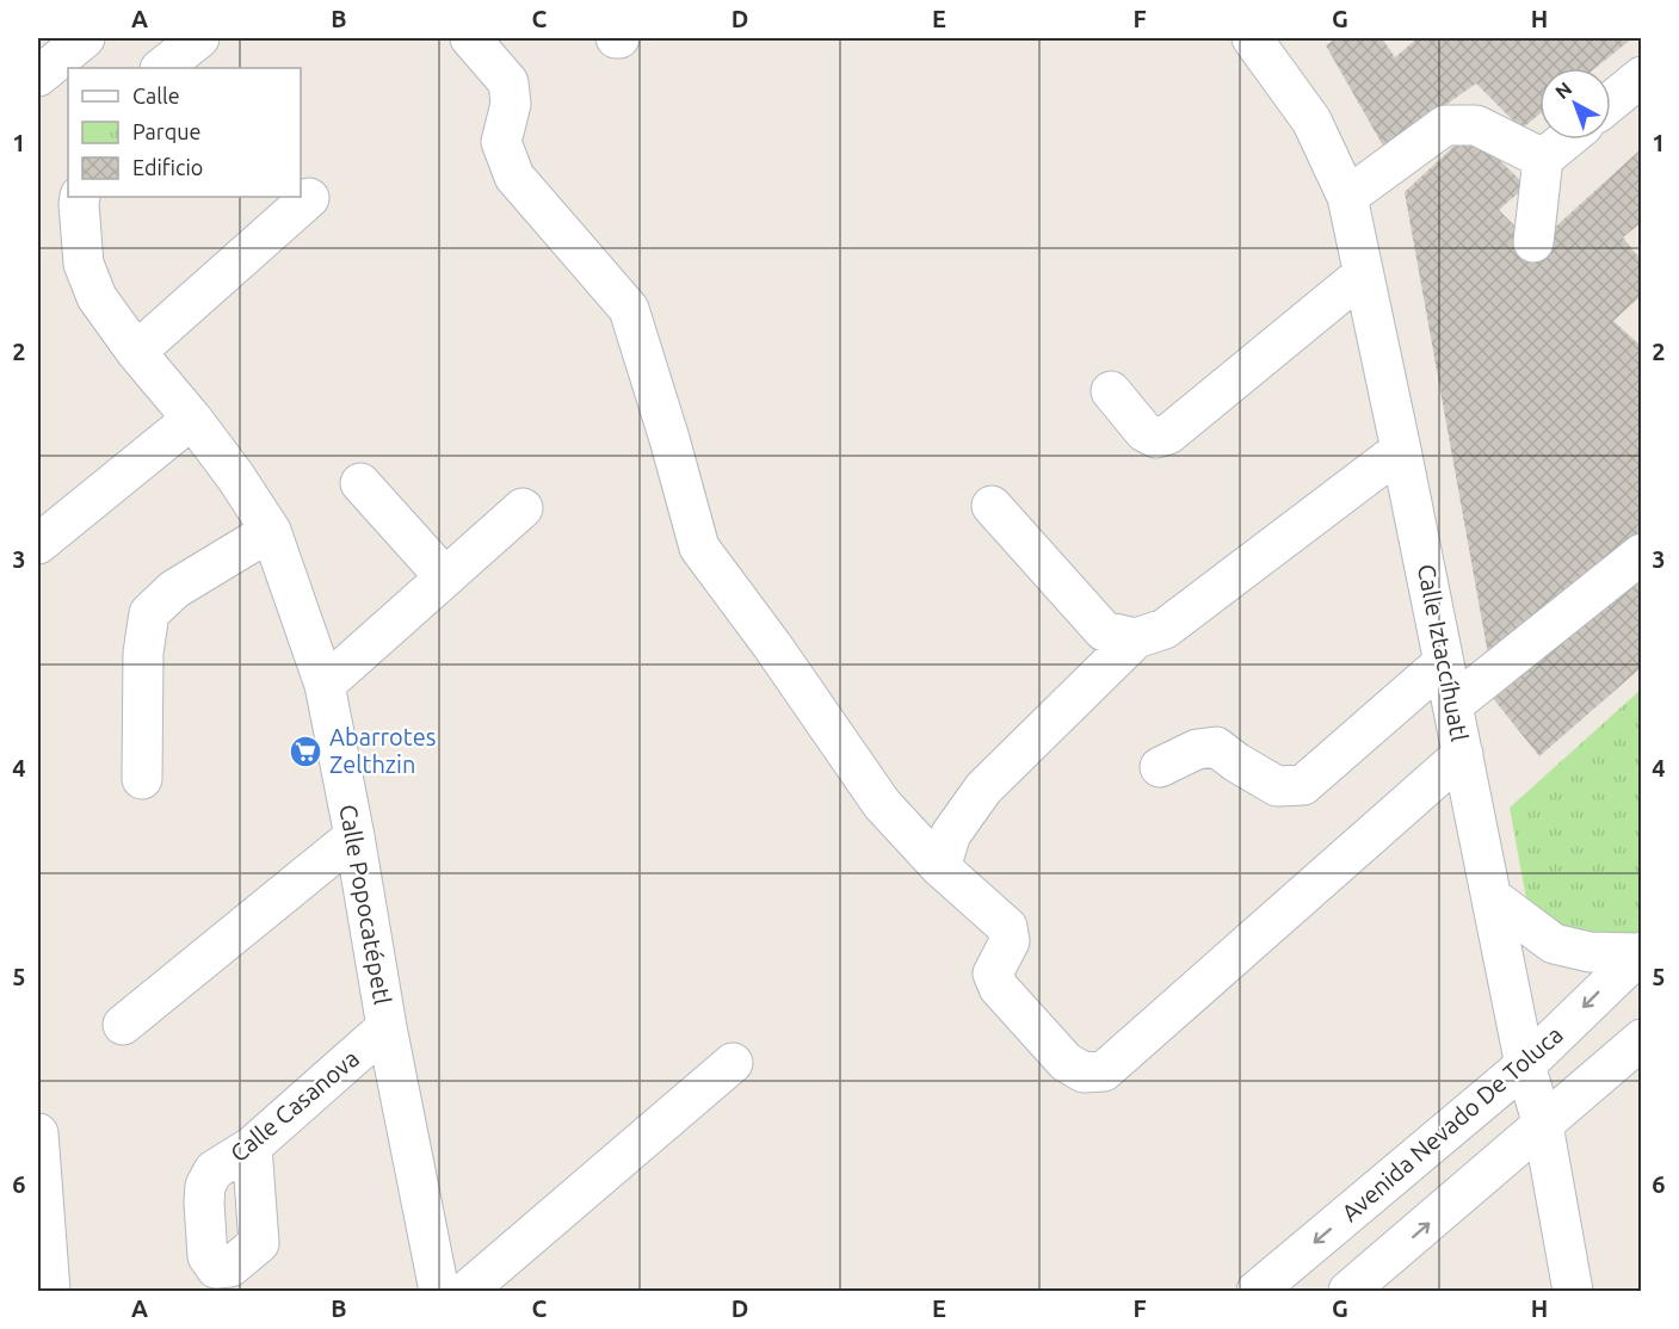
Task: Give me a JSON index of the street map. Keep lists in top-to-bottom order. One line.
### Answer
{"streets":{"street":["Calle Iztaccíhuatl","Calle Popocatépetl","Calle Casanova","Avenida Nevado De Toluca"]},"crossings":[["Calle Iztaccíhuatl","Avenida Nevado De Toluca"],["Calle Popocatépetl","Calle Casanova"]],"places":{"supermarket":["Abarrotes Zelthzin"]},"legend":["Calle","Parque","Edificio"],"north":"top left","grid":{"columns":["A","B","C","D","E","F","G","H"],"rows":["1","2","3","4","5","6"]}}
